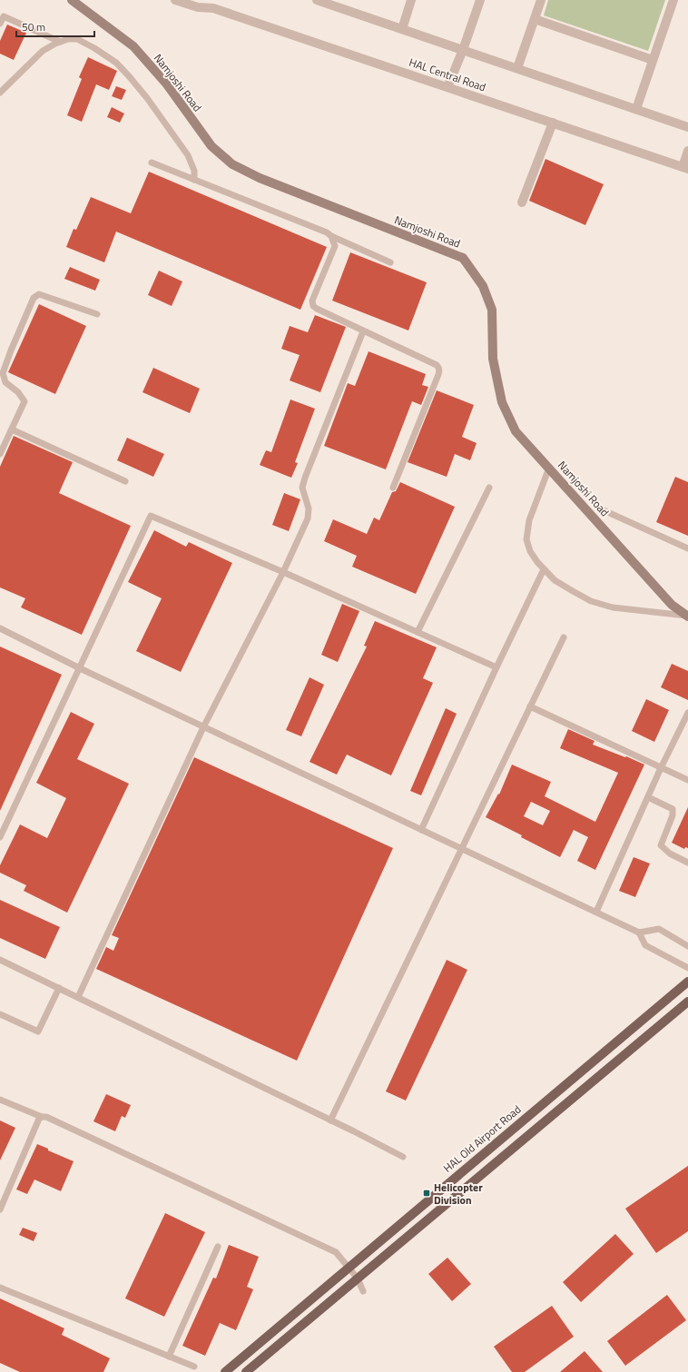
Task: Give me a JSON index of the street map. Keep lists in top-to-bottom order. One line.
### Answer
{"streets":{"main road":["Namjoshi Road","HAL Old Airport Road"],"street":["HAL Central Road"]},"places":{"transit":["Helicopter Division"]},"scale_bar":"50 m"}
